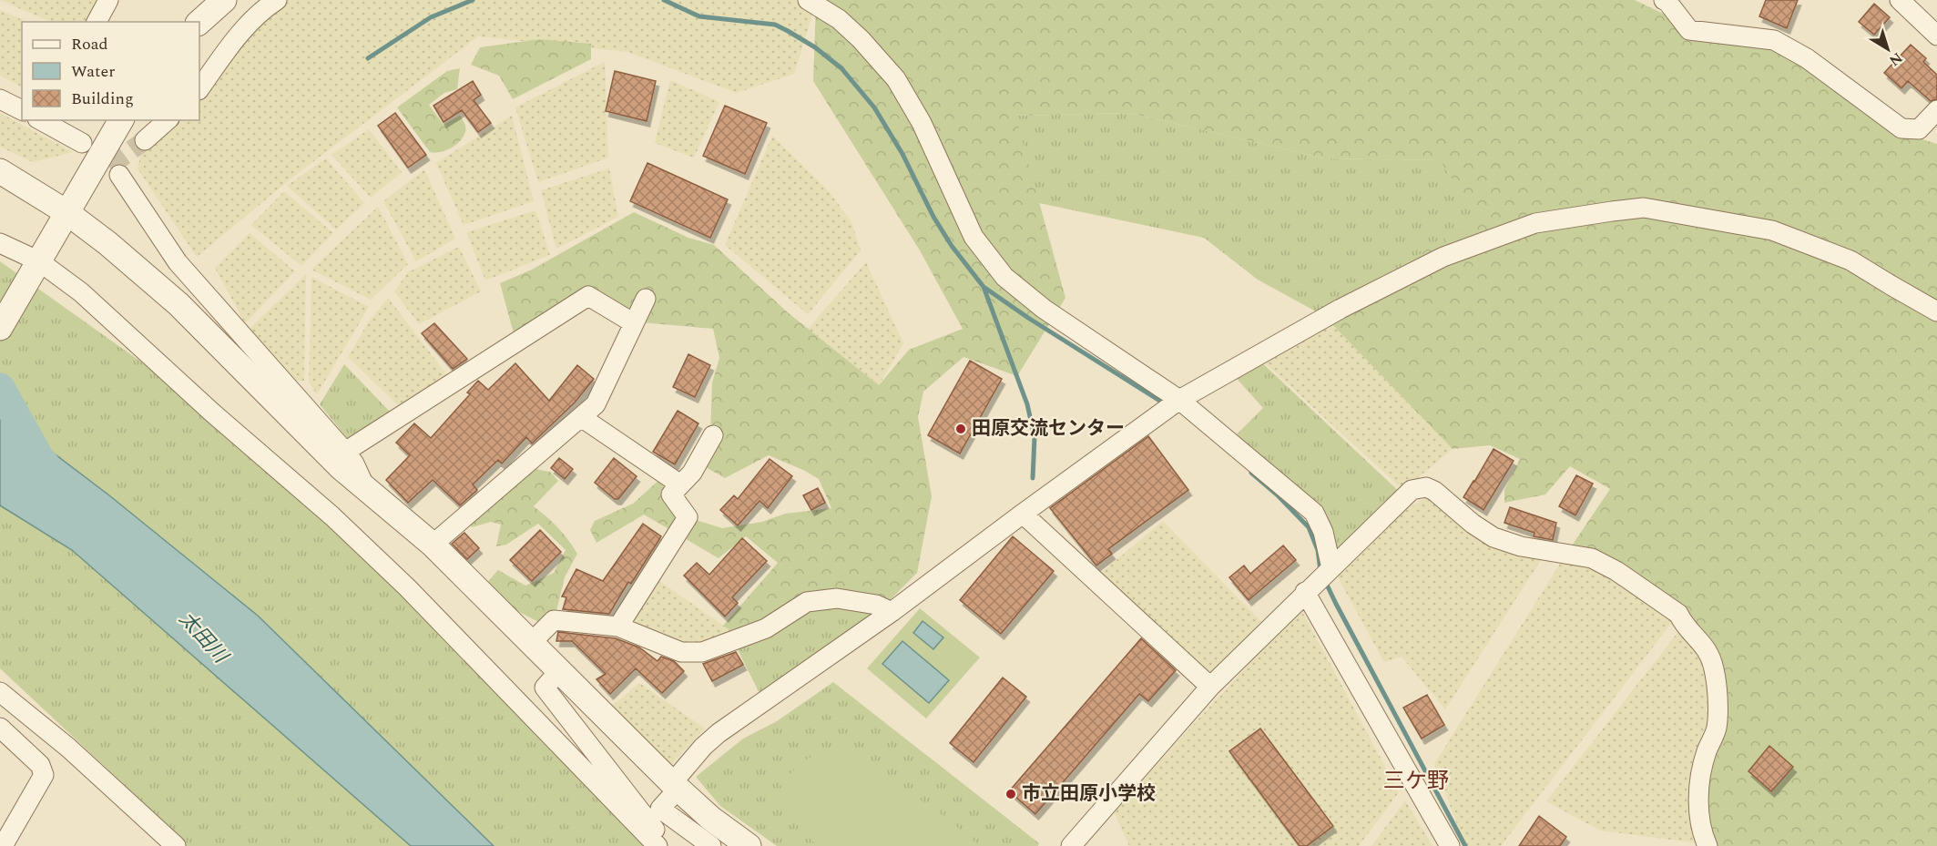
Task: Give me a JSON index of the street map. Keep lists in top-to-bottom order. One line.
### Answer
{"districts":["三ケ野"],"water":["太田川"],"places":["田原交流センター","市立田原小学校"],"legend":["Road","Water","Building"],"north":"bottom right"}
